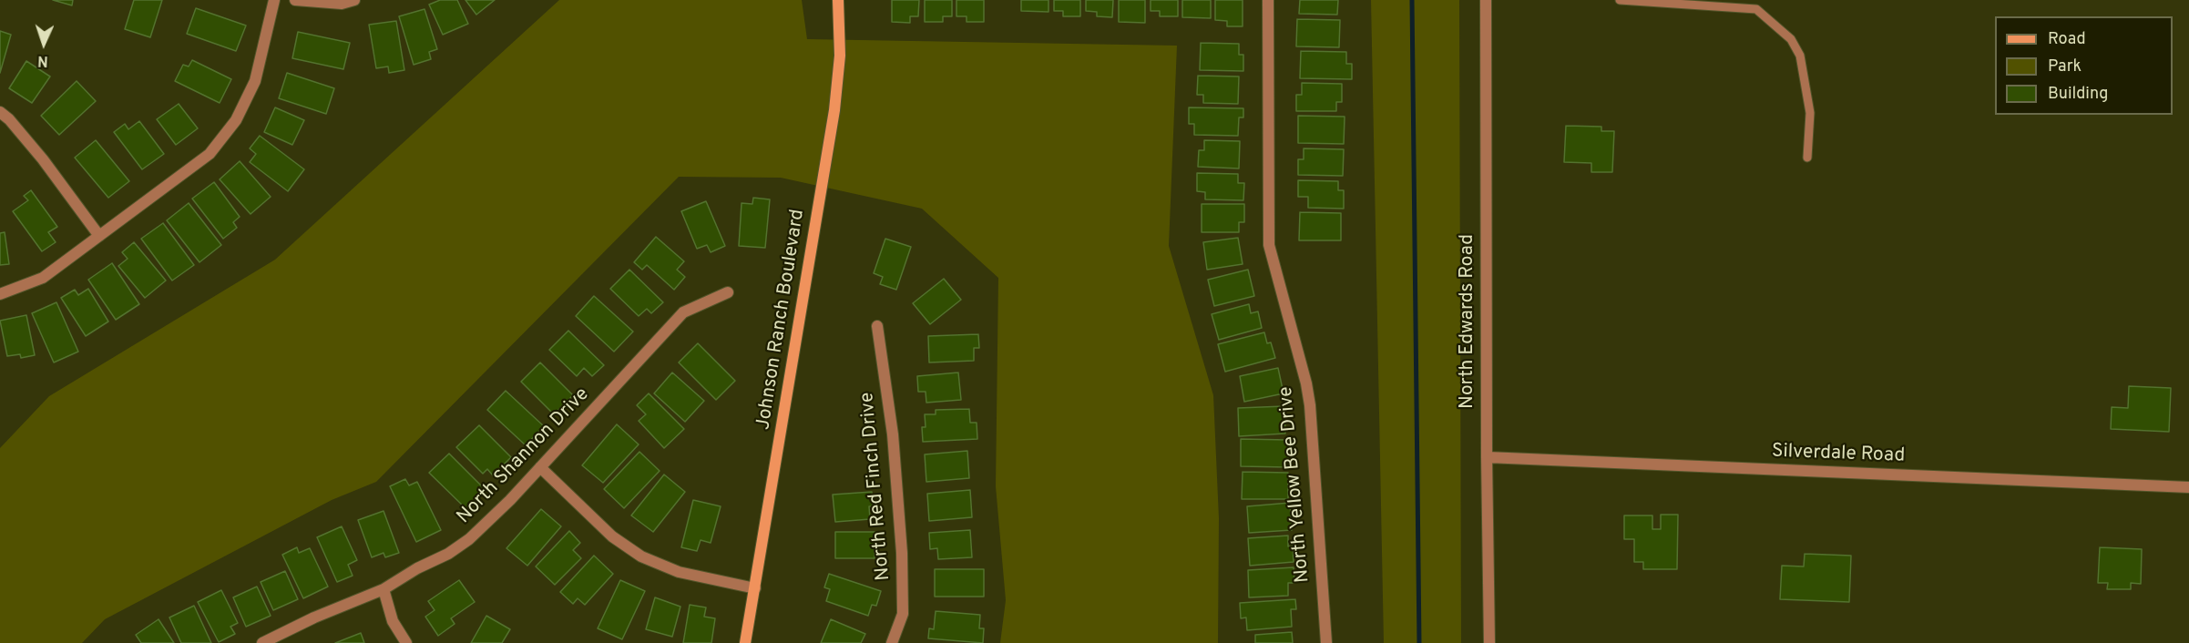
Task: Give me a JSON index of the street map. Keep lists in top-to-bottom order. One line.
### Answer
{"streets":{"street":["Johnson Ranch Boulevard","North Edwards Road","Silverdale Road","North Shannon Drive","North Yellow Bee Drive","North Red Finch Drive"]},"crossings":[["North Edwards Road","Silverdale Road"]],"legend":["Road","Park","Building"],"north":"bottom"}
